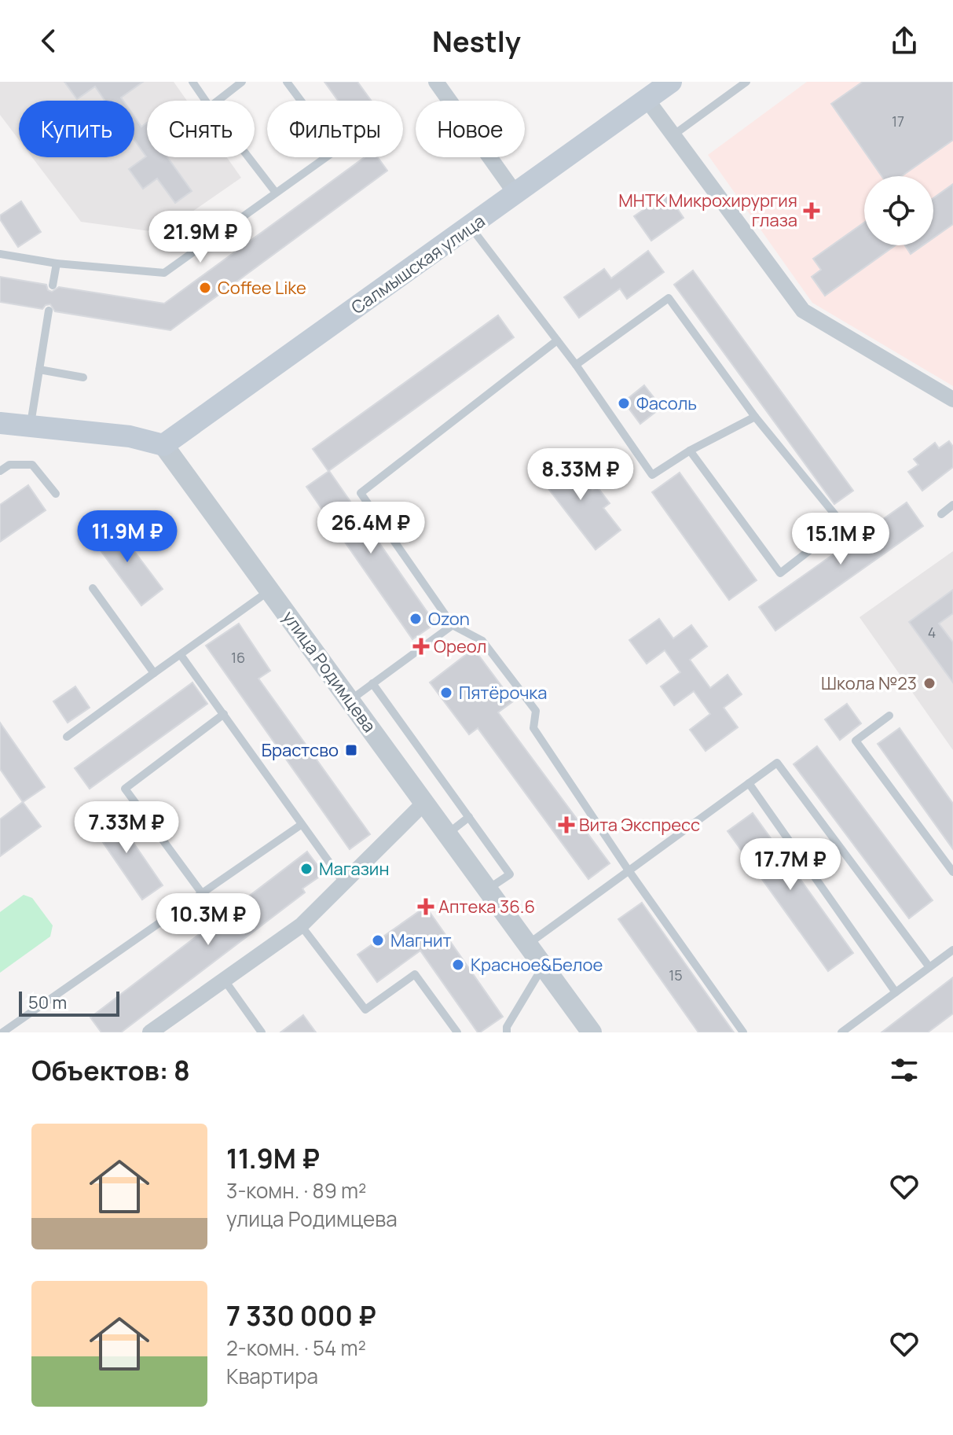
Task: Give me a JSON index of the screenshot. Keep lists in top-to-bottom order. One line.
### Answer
{"streets":{"main road":["Салмышская улица"],"street":["улица Родимцева"]},"crossings":[["Салмышская улица","улица Родимцева"]],"places":{"health":["МНТК Микрохирургия глаза","Ореол","Вита Экспресс","Аптека 36.6"],"other":["Coffee Like","Фасоль","Ozon","Школа №23","Пятёрочка","Магазин","Магнит","Красное&Белое"],"transit":["Брастсво"]},"house_numbers":["17","4","16","15"],"scale_bar":"50 m","page":{"header":"Nestly","chip":["Купить","Снять","Фильтры","Новое"],"price":["21.9M ₽","8.33M ₽","26.4M ₽","11.9M ₽","15.1M ₽","7.33M ₽","17.7M ₽","10.3M ₽"],"scale":"50 m","heading":"Объектов: 8","list":[{"name":"11.9M ₽","note":"3-комн. · 89 m² · улица Родимцева"},{"name":"7 330 000 ₽","note":"2-комн. · 54 m² · Квартира"}]}}
